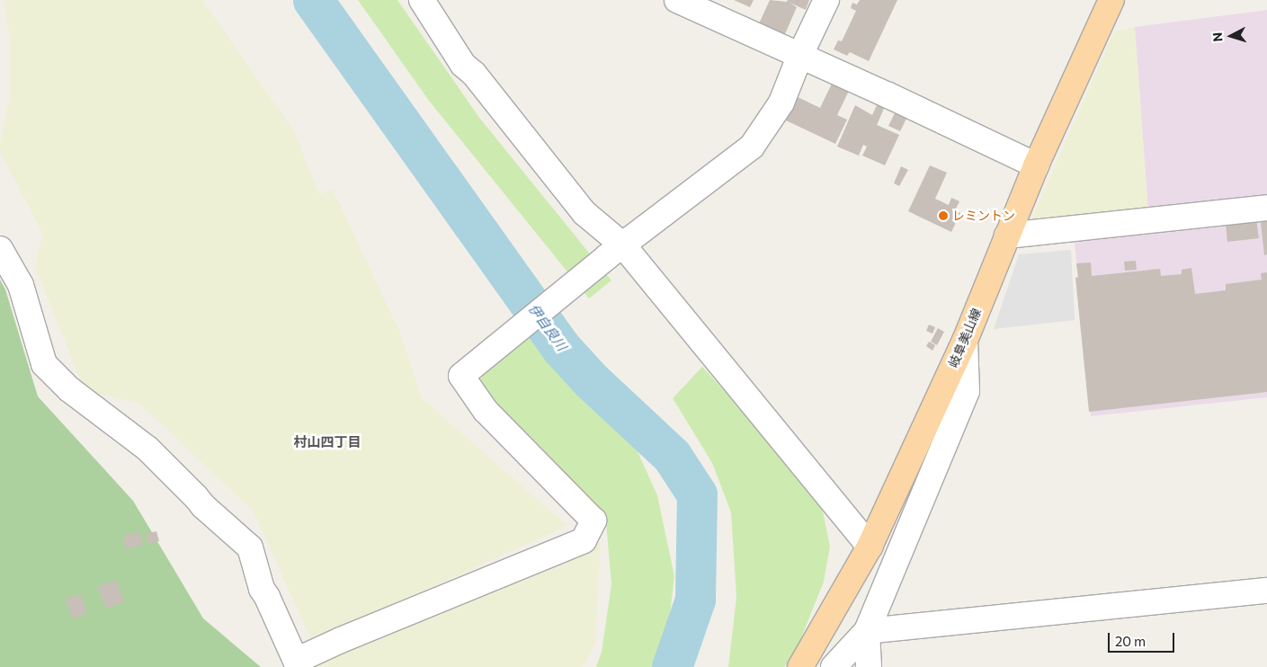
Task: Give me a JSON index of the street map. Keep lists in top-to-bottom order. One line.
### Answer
{"streets":{"main road":["岐阜美山線"]},"districts":["村山四丁目"],"water":["伊自良川"],"places":["レミントン"],"scale_bar":"20 m","north":"left"}
